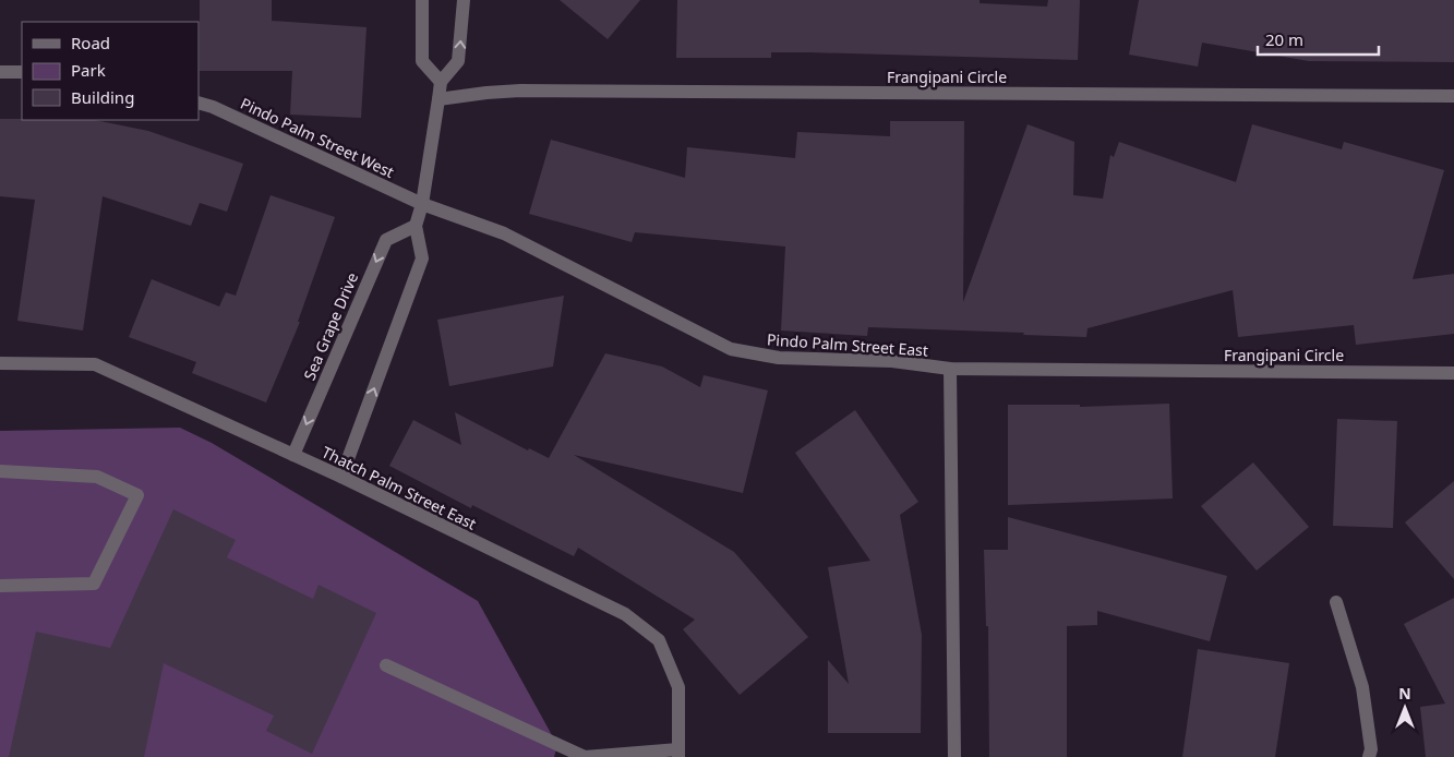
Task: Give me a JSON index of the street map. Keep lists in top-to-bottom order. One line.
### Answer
{"streets":{"street":["Frangipani Circle","Pindo Palm Street West","Sea Grape Drive","Pindo Palm Street East","Thatch Palm Street East"]},"crossings":[["Frangipani Circle","Pindo Palm Street East"],["Pindo Palm Street West","Pindo Palm Street East"],["Sea Grape Drive","Thatch Palm Street East"]],"legend":["Road","Park","Building"],"scale_bar":"20 m","north":"top"}
